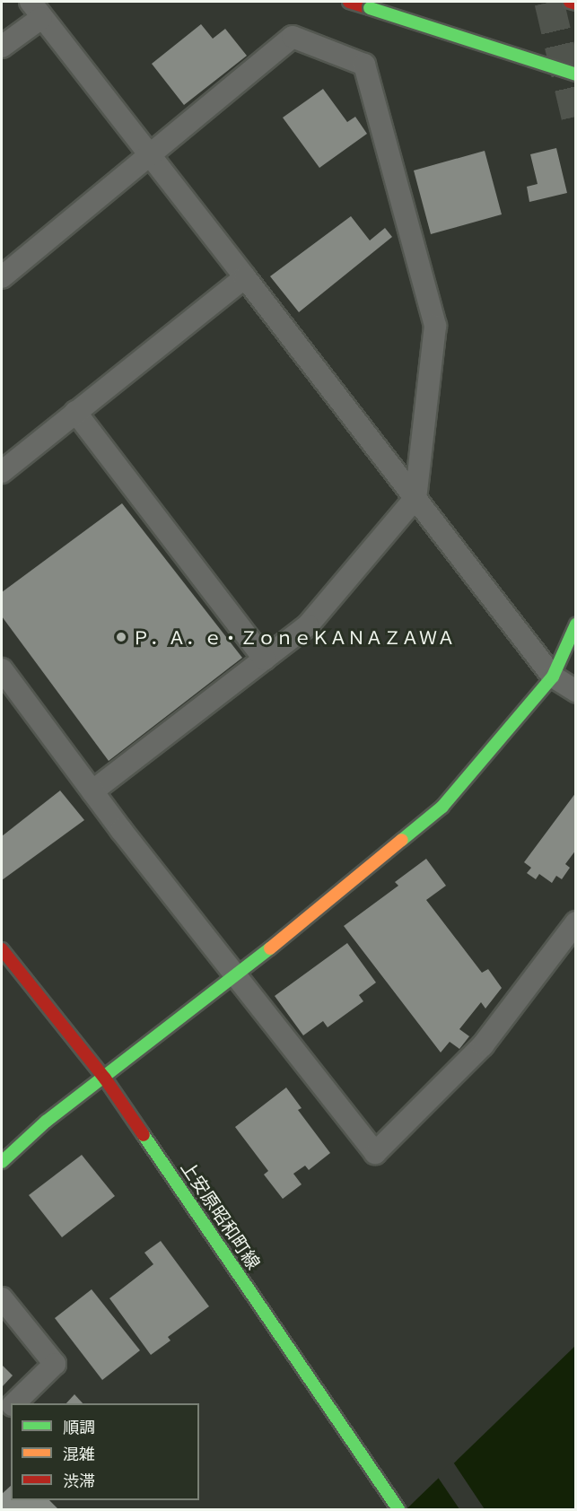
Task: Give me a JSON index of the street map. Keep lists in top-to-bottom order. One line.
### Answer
{"streets":{"main road":["上安原昭和町線"]},"places":["Ｐ．Ａ．ｅ・ＺｏｎｅＫＡＮＡＺＡＷＡ"],"legend":["順調","混雑","渋滞"]}
